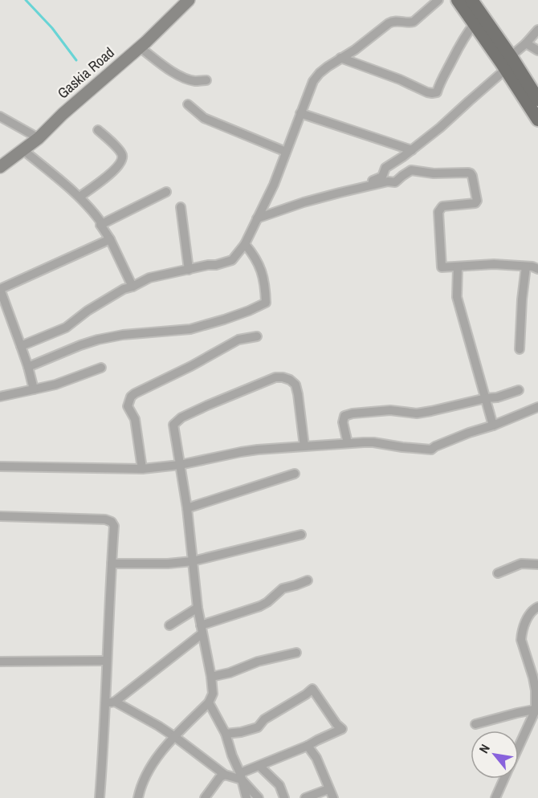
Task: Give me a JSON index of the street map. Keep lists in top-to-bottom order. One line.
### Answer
{"streets":{"main road":["Gaskia Road"]},"north":"top left"}
